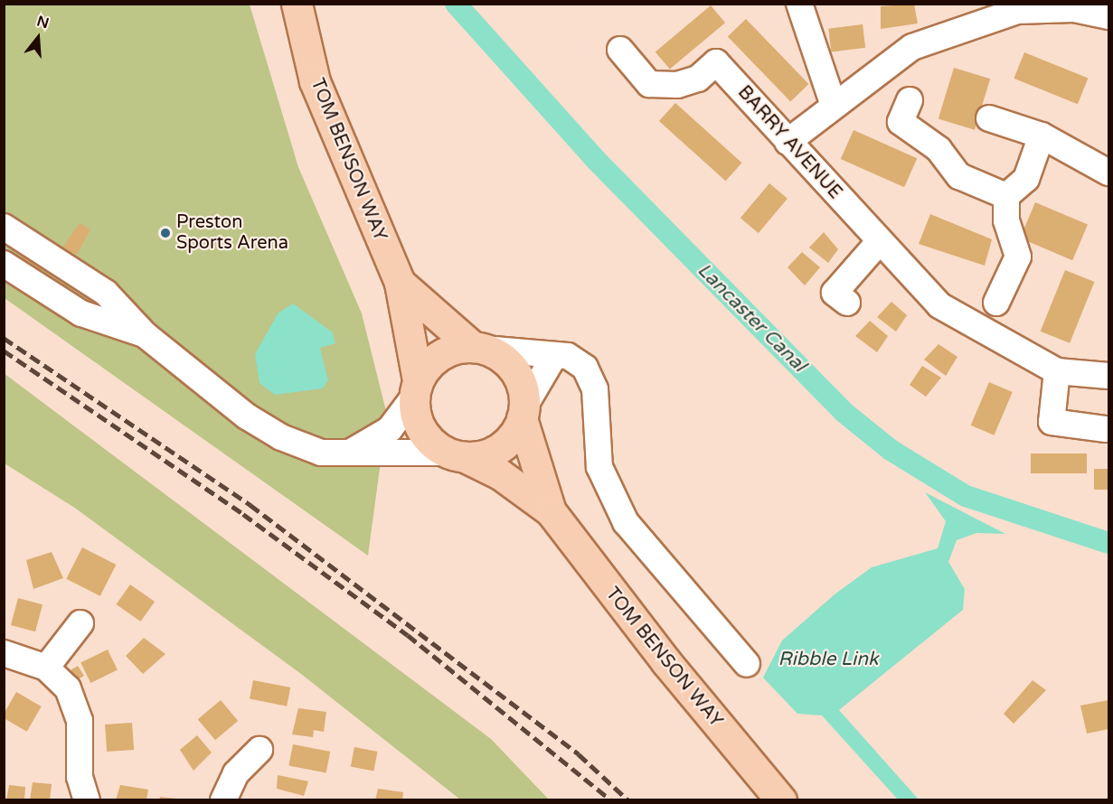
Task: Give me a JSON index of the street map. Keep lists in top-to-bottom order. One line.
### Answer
{"streets":{"main road":["TOM BENSON WAY"],"street":["BARRY AVENUE"]},"water":["Lancaster Canal","Ribble Link"],"places":["Preston Sports Arena"],"north":"top"}
